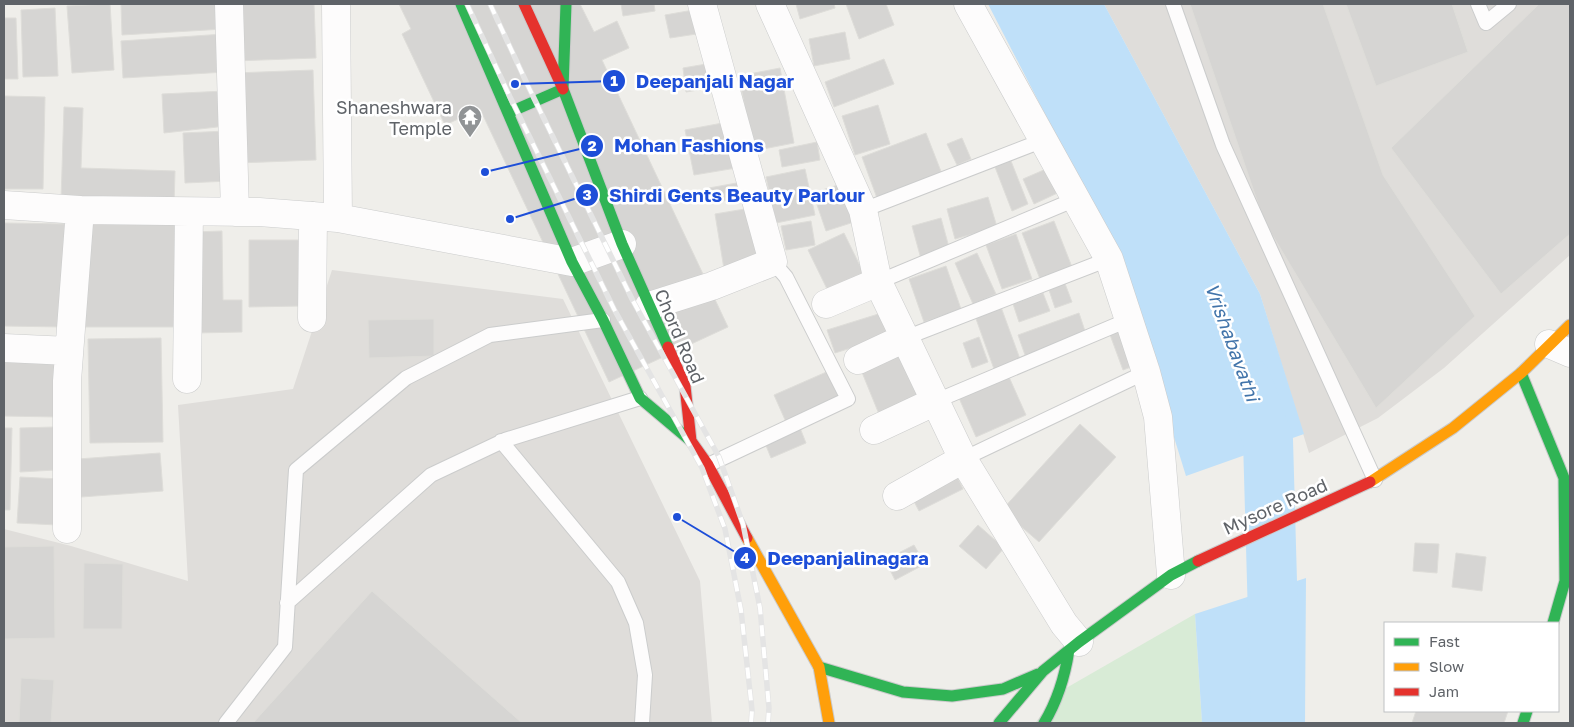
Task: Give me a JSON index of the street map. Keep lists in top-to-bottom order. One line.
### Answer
{"streets":{"main road":["Chord Road","Mysore Road"]},"water":["Vrishabavathi"],"places":{"other":["Deepanjali Nagar","Mohan Fashions","Shirdi Gents Beauty Parlour","Deepanjalinagara"],"temple":["Shaneshwara Temple"]},"legend":["Fast","Slow","Jam"]}
